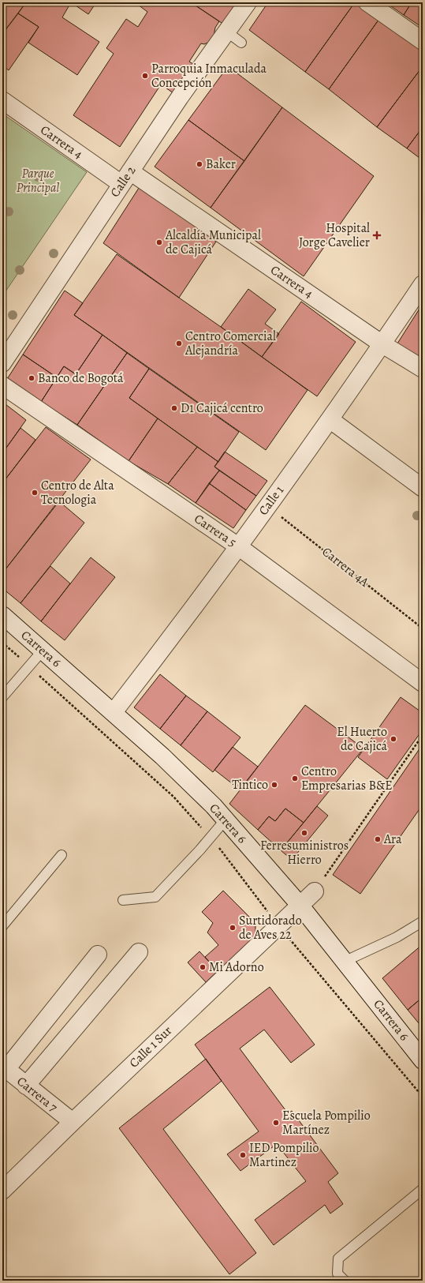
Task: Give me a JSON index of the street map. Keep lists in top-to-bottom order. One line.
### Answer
{"streets":{"street":["Carrera 4","Calle 2","Calle 1","Carrera 5","Carrera 6","Calle 1 Sur","Carrera 7"],"path":["Carrera 4A"]},"crossings":[["Carrera 4","Calle 2"],["Carrera 4","Calle 1"],["Calle 1","Carrera 5"],["Calle 1","Carrera 4A"],["Calle 1","Carrera 6"],["Carrera 6","Calle 1 Sur"],["Calle 1 Sur","Carrera 7"]],"parks":["Parque Principal"],"places":{"other":["Parroquia Inmaculada Concepción","Baker","Alcaldía Municipal de Cajicá","Centro Comercial Alejandría","Banco de Bogotá","D1 Cajicá centro","Centro de Alta Tecnologia","El Huerto de Cajicá","Centro Empresarias B&E","Tintico","Ferresuministros Hierro","Ara","Surtidorado de Aves 22","Mi Adorno","Escuela Pompilio Martínez","IED Pompilio Martinez"],"health":["Hospital Jorge Cavelier"]}}
